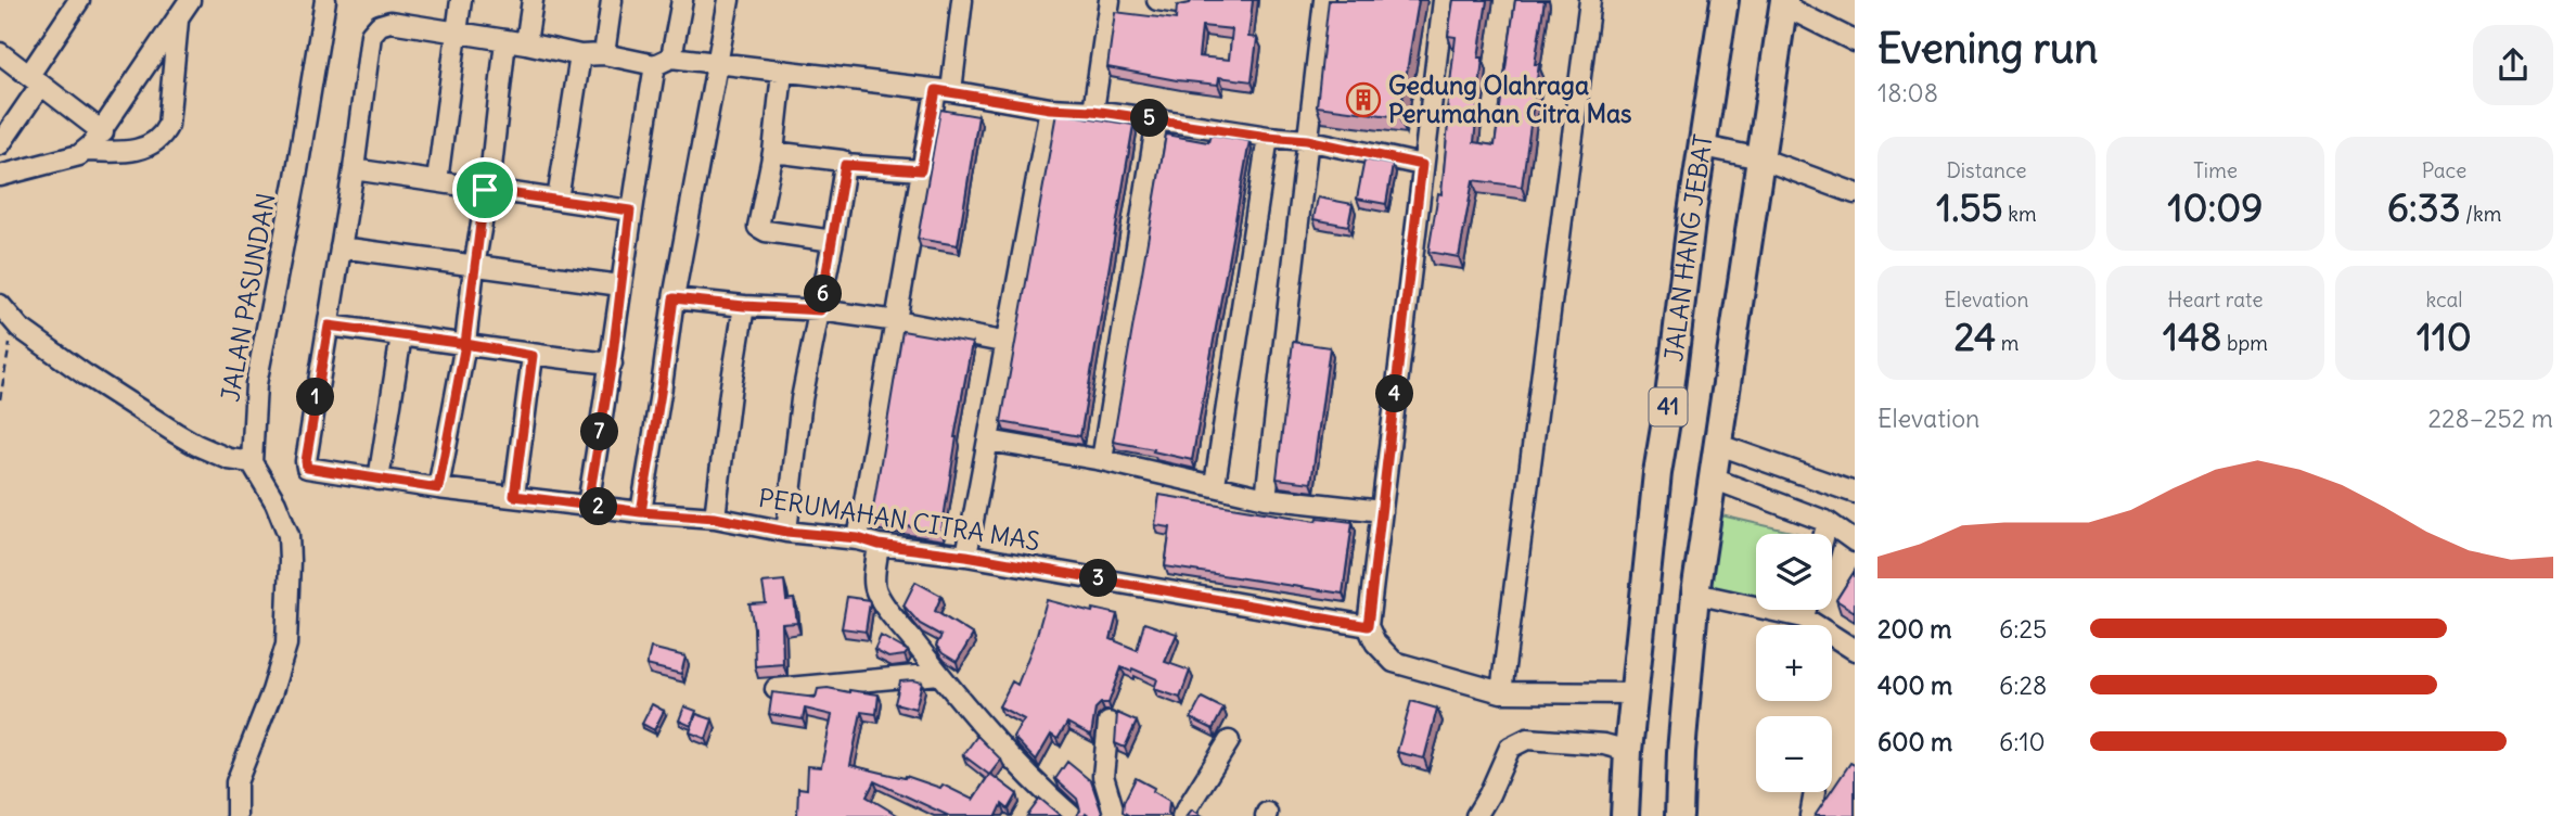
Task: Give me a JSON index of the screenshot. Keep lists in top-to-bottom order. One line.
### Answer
{"streets":{"highway":["JALAN HANG JEBAT","41"],"street":["JALAN PASUNDAN","PERUMAHAN CITRA MAS"]},"places":{"building":["Gedung Olahraga Perumahan Citra Mas"]},"page":{"heading":["Evening run","18:08"],"pins":["5","6","4","1","7","2","3"],"stats":[["Distance","1.55 km"],["Time","10:09"],["Pace","6:33 /km"],["Elevation","24 m"],["Heart rate","148 bpm"],["kcal","110"]],"chart":["Elevation","228–252 m"],"map_buttons":["+","−"],"list":[{"name":"200 m","note":"6:25"},{"name":"400 m","note":"6:28"},{"name":"600 m","note":"6:10"}]}}
